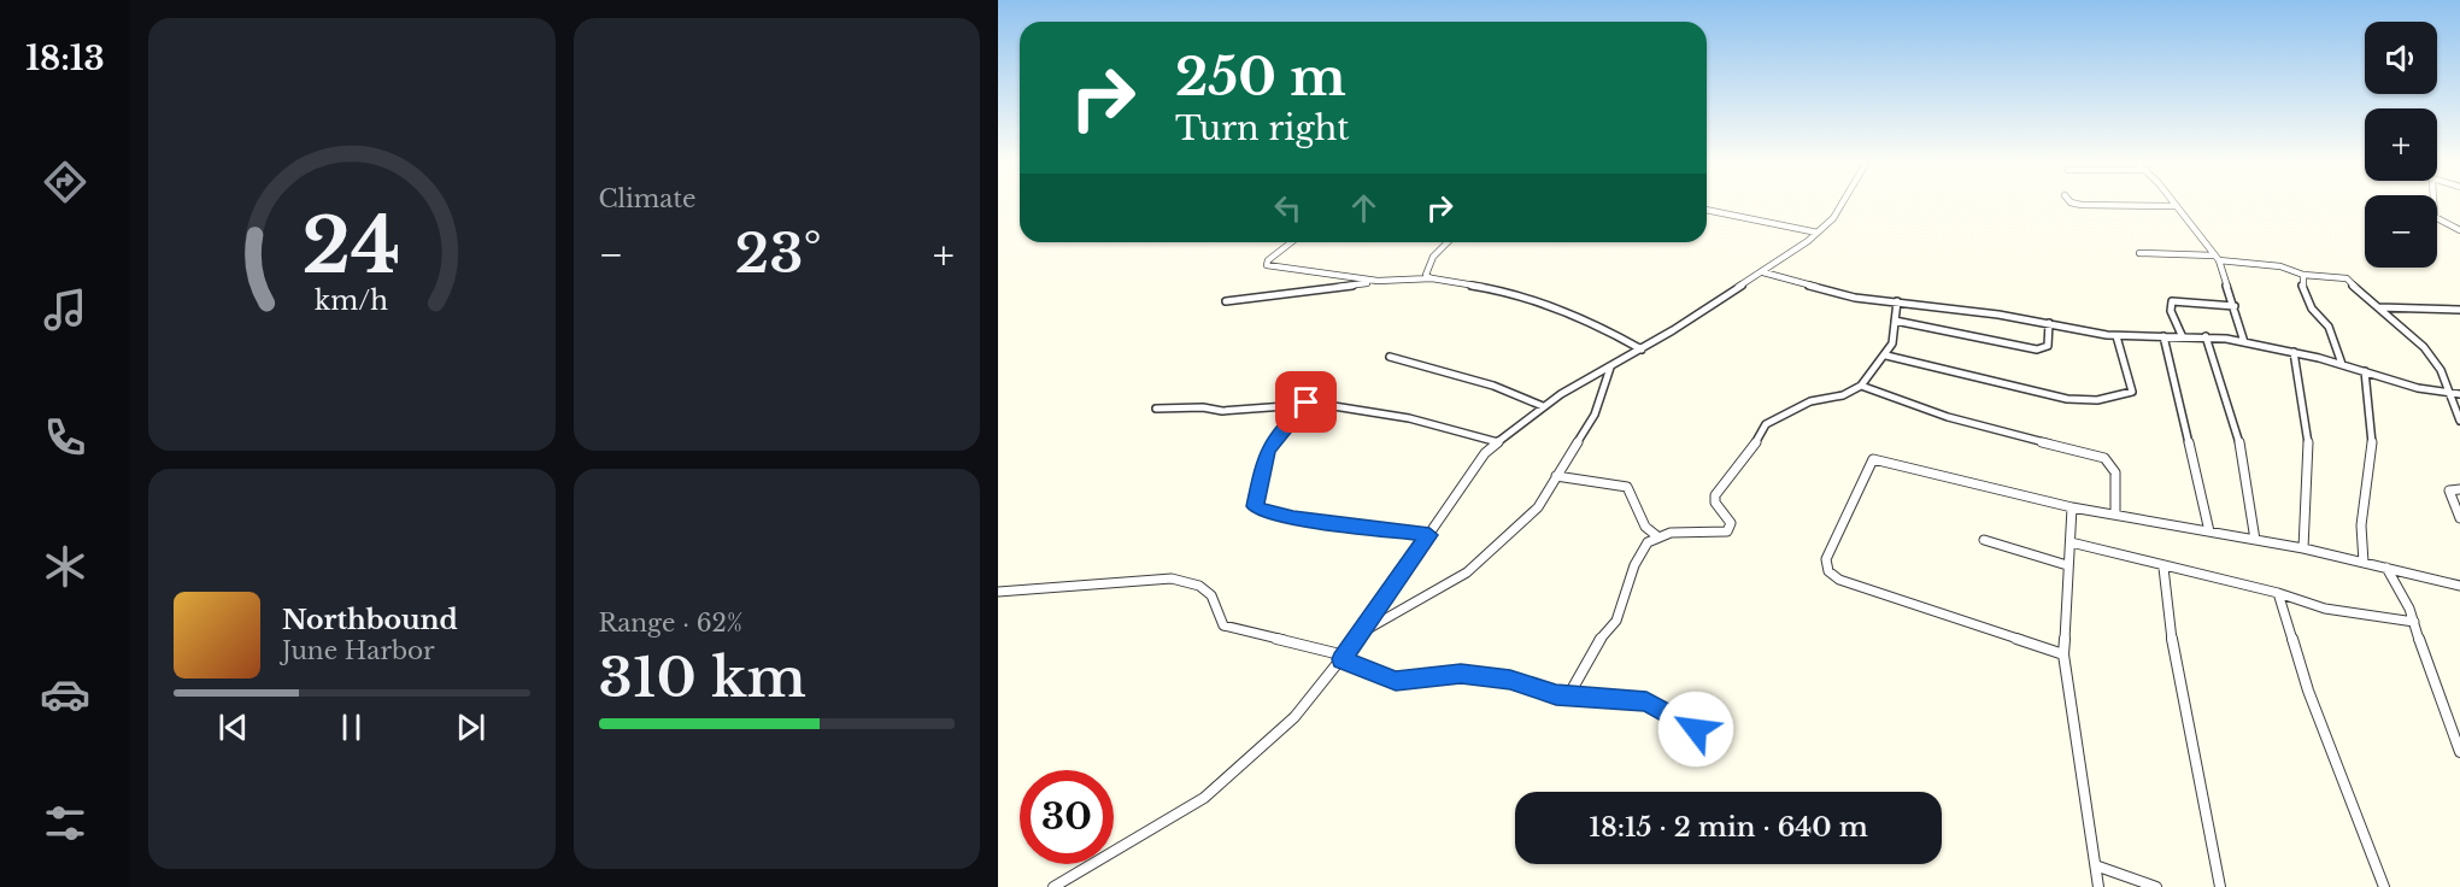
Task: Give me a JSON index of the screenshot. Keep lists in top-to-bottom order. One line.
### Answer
{"page":{"tabs":"18:13","tile":["Climate",["Range · 62%","310 km"]],"map_buttons":["+","−"],"turn":["250 m","Turn right"],"heat":["−","23°","+"],"song":["Northbound","June Harbor"],"limit":"30","trip":"18:15 · 2 min · 640 m","gauge":["24","km/h"]}}
